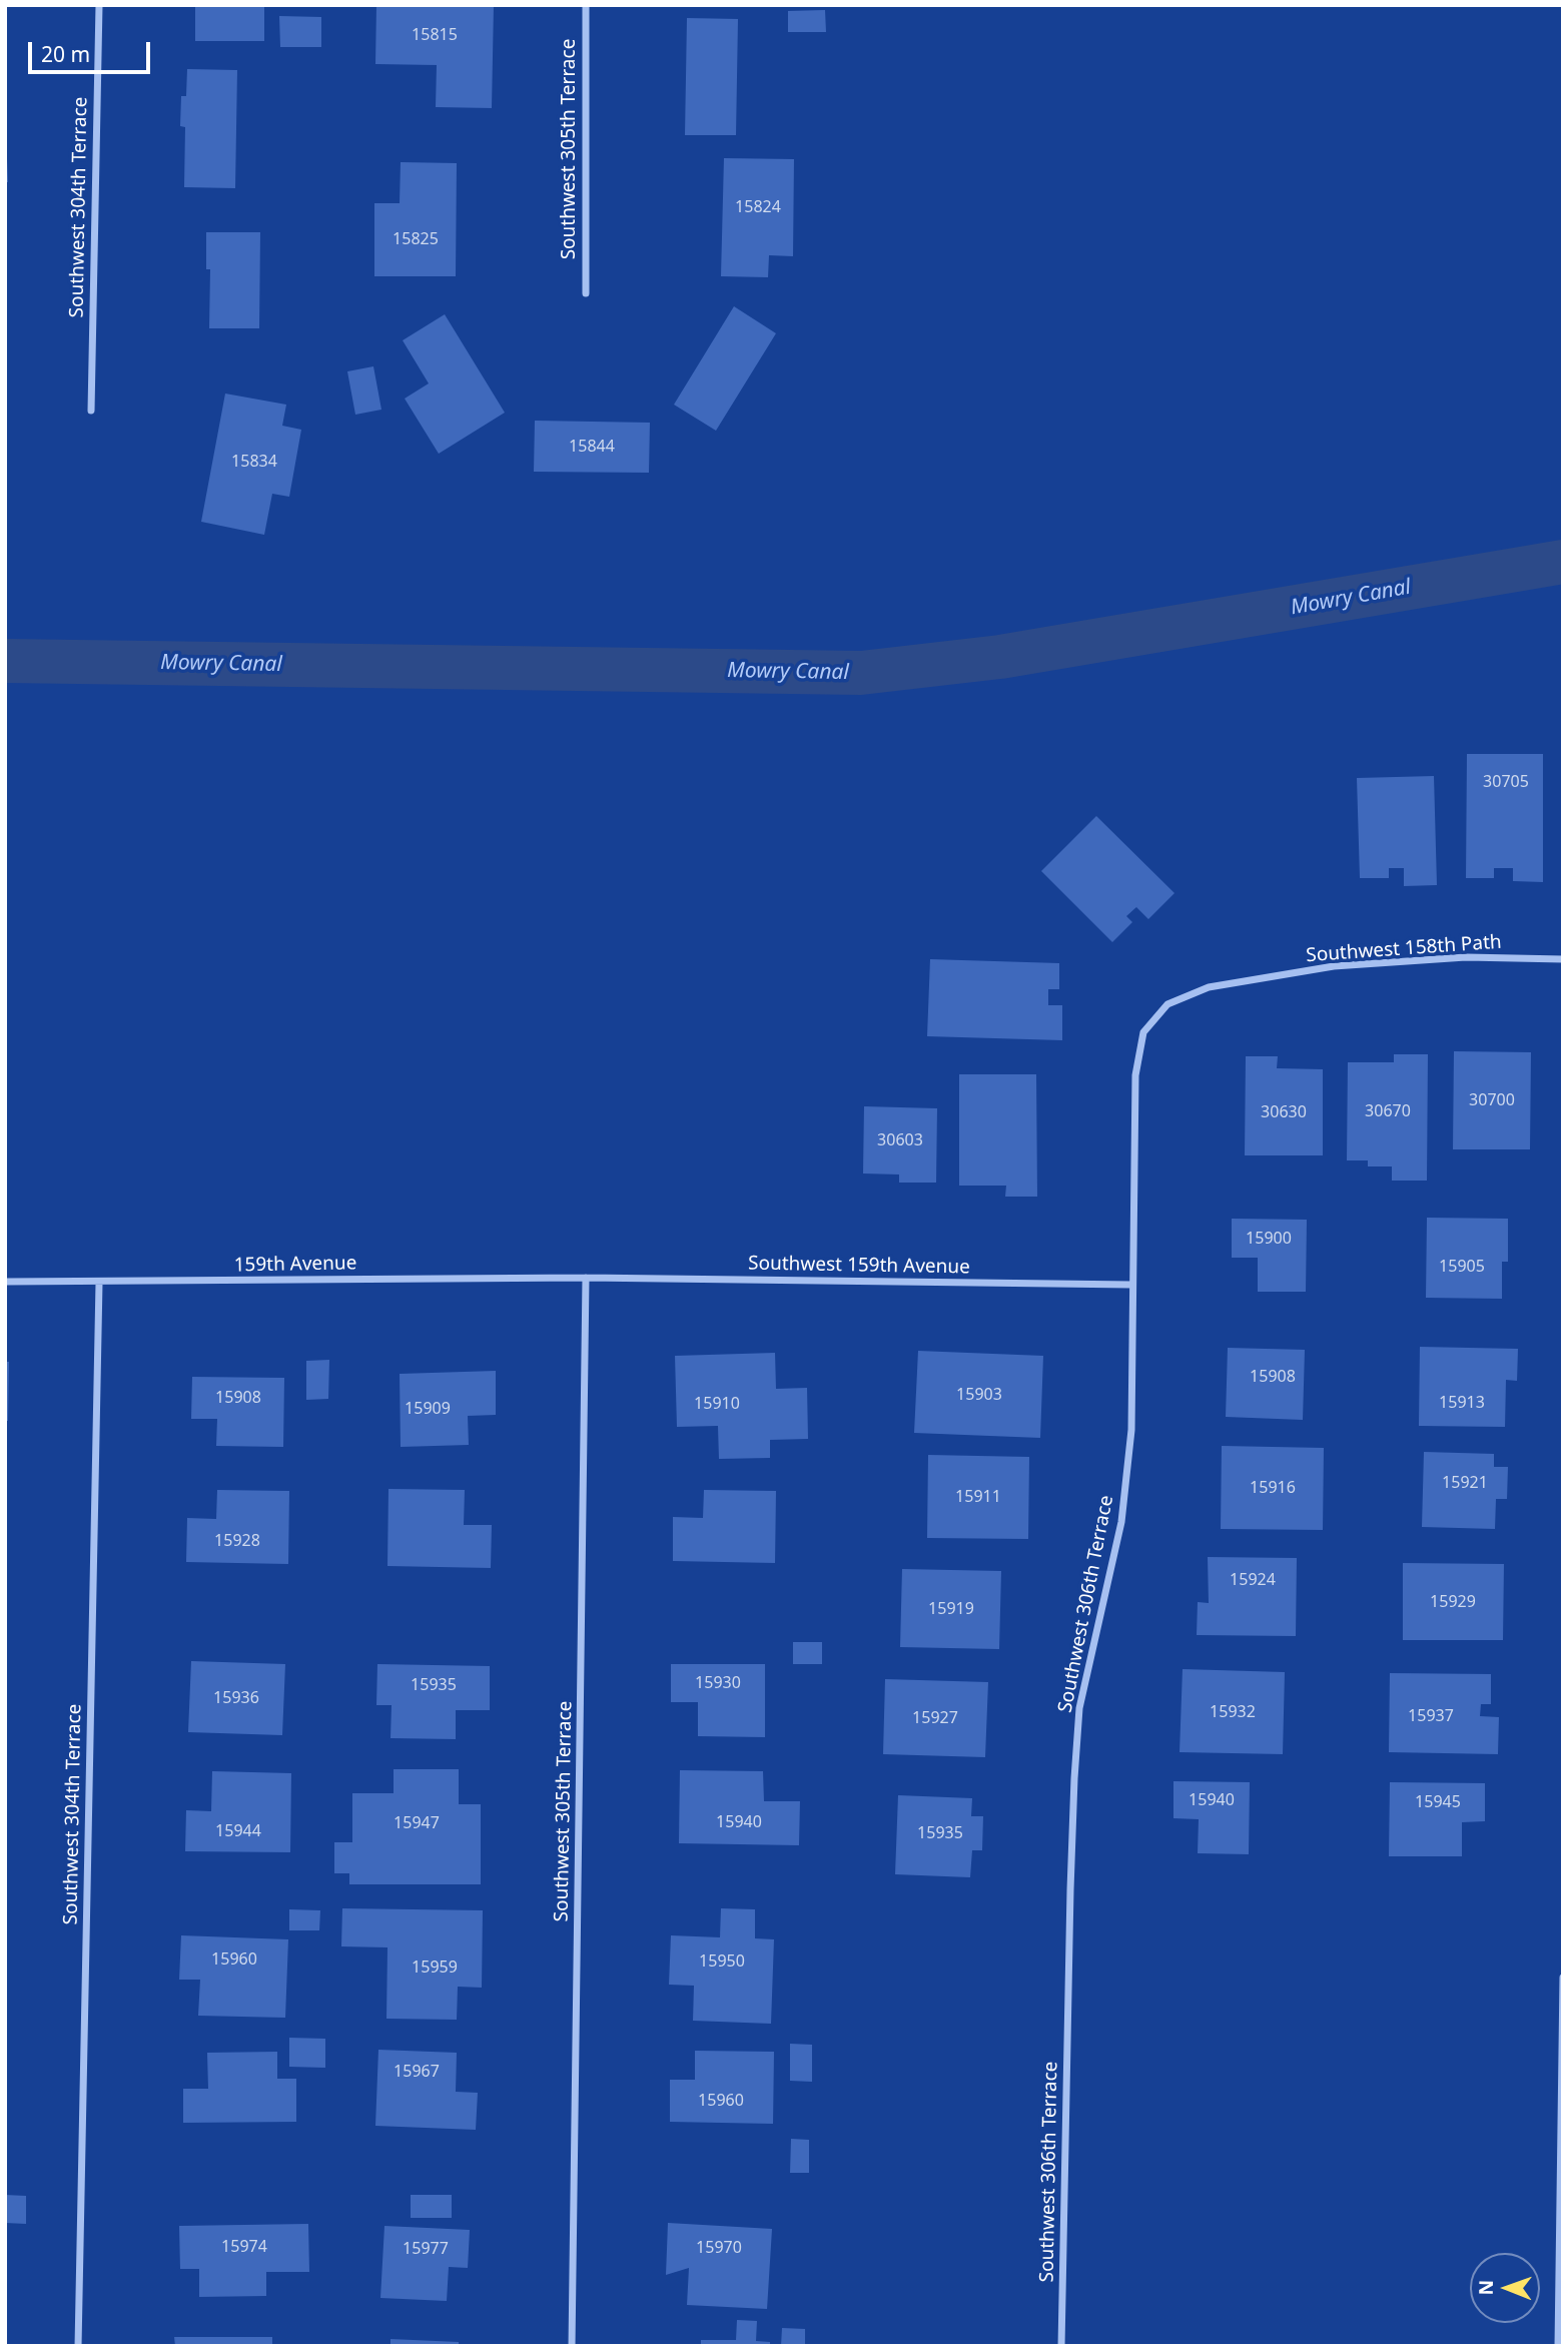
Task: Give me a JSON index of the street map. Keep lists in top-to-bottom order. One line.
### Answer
{"streets":{"street":["Southwest 305th Terrace","Southwest 304th Terrace","Southwest 158th Path","159th Avenue","Southwest 159th Avenue","Southwest 306th Terrace"]},"crossings":[["Southwest 305th Terrace","159th Avenue"],["Southwest 305th Terrace","Southwest 159th Avenue"],["Southwest 304th Terrace","159th Avenue"],["Southwest 158th Path","Southwest 306th Terrace"],["159th Avenue","Southwest 159th Avenue"],["Southwest 159th Avenue","Southwest 306th Terrace"]],"water":["Mowry Canal"],"house_numbers":["15815","15824","15825","15844","15834","30705","30700","30670","30630","30603","15900","15905","15908","15903","15908","15913","15910","15909","15921","15916","15911","15928","15924","15929","15919","15930","15935","15936","15932","15937","15927","15940","15945","15940","15947","15944","15935","15960","15950","15959","15967","15960","15974","15970","15977"],"scale_bar":"20 m","north":"left"}
